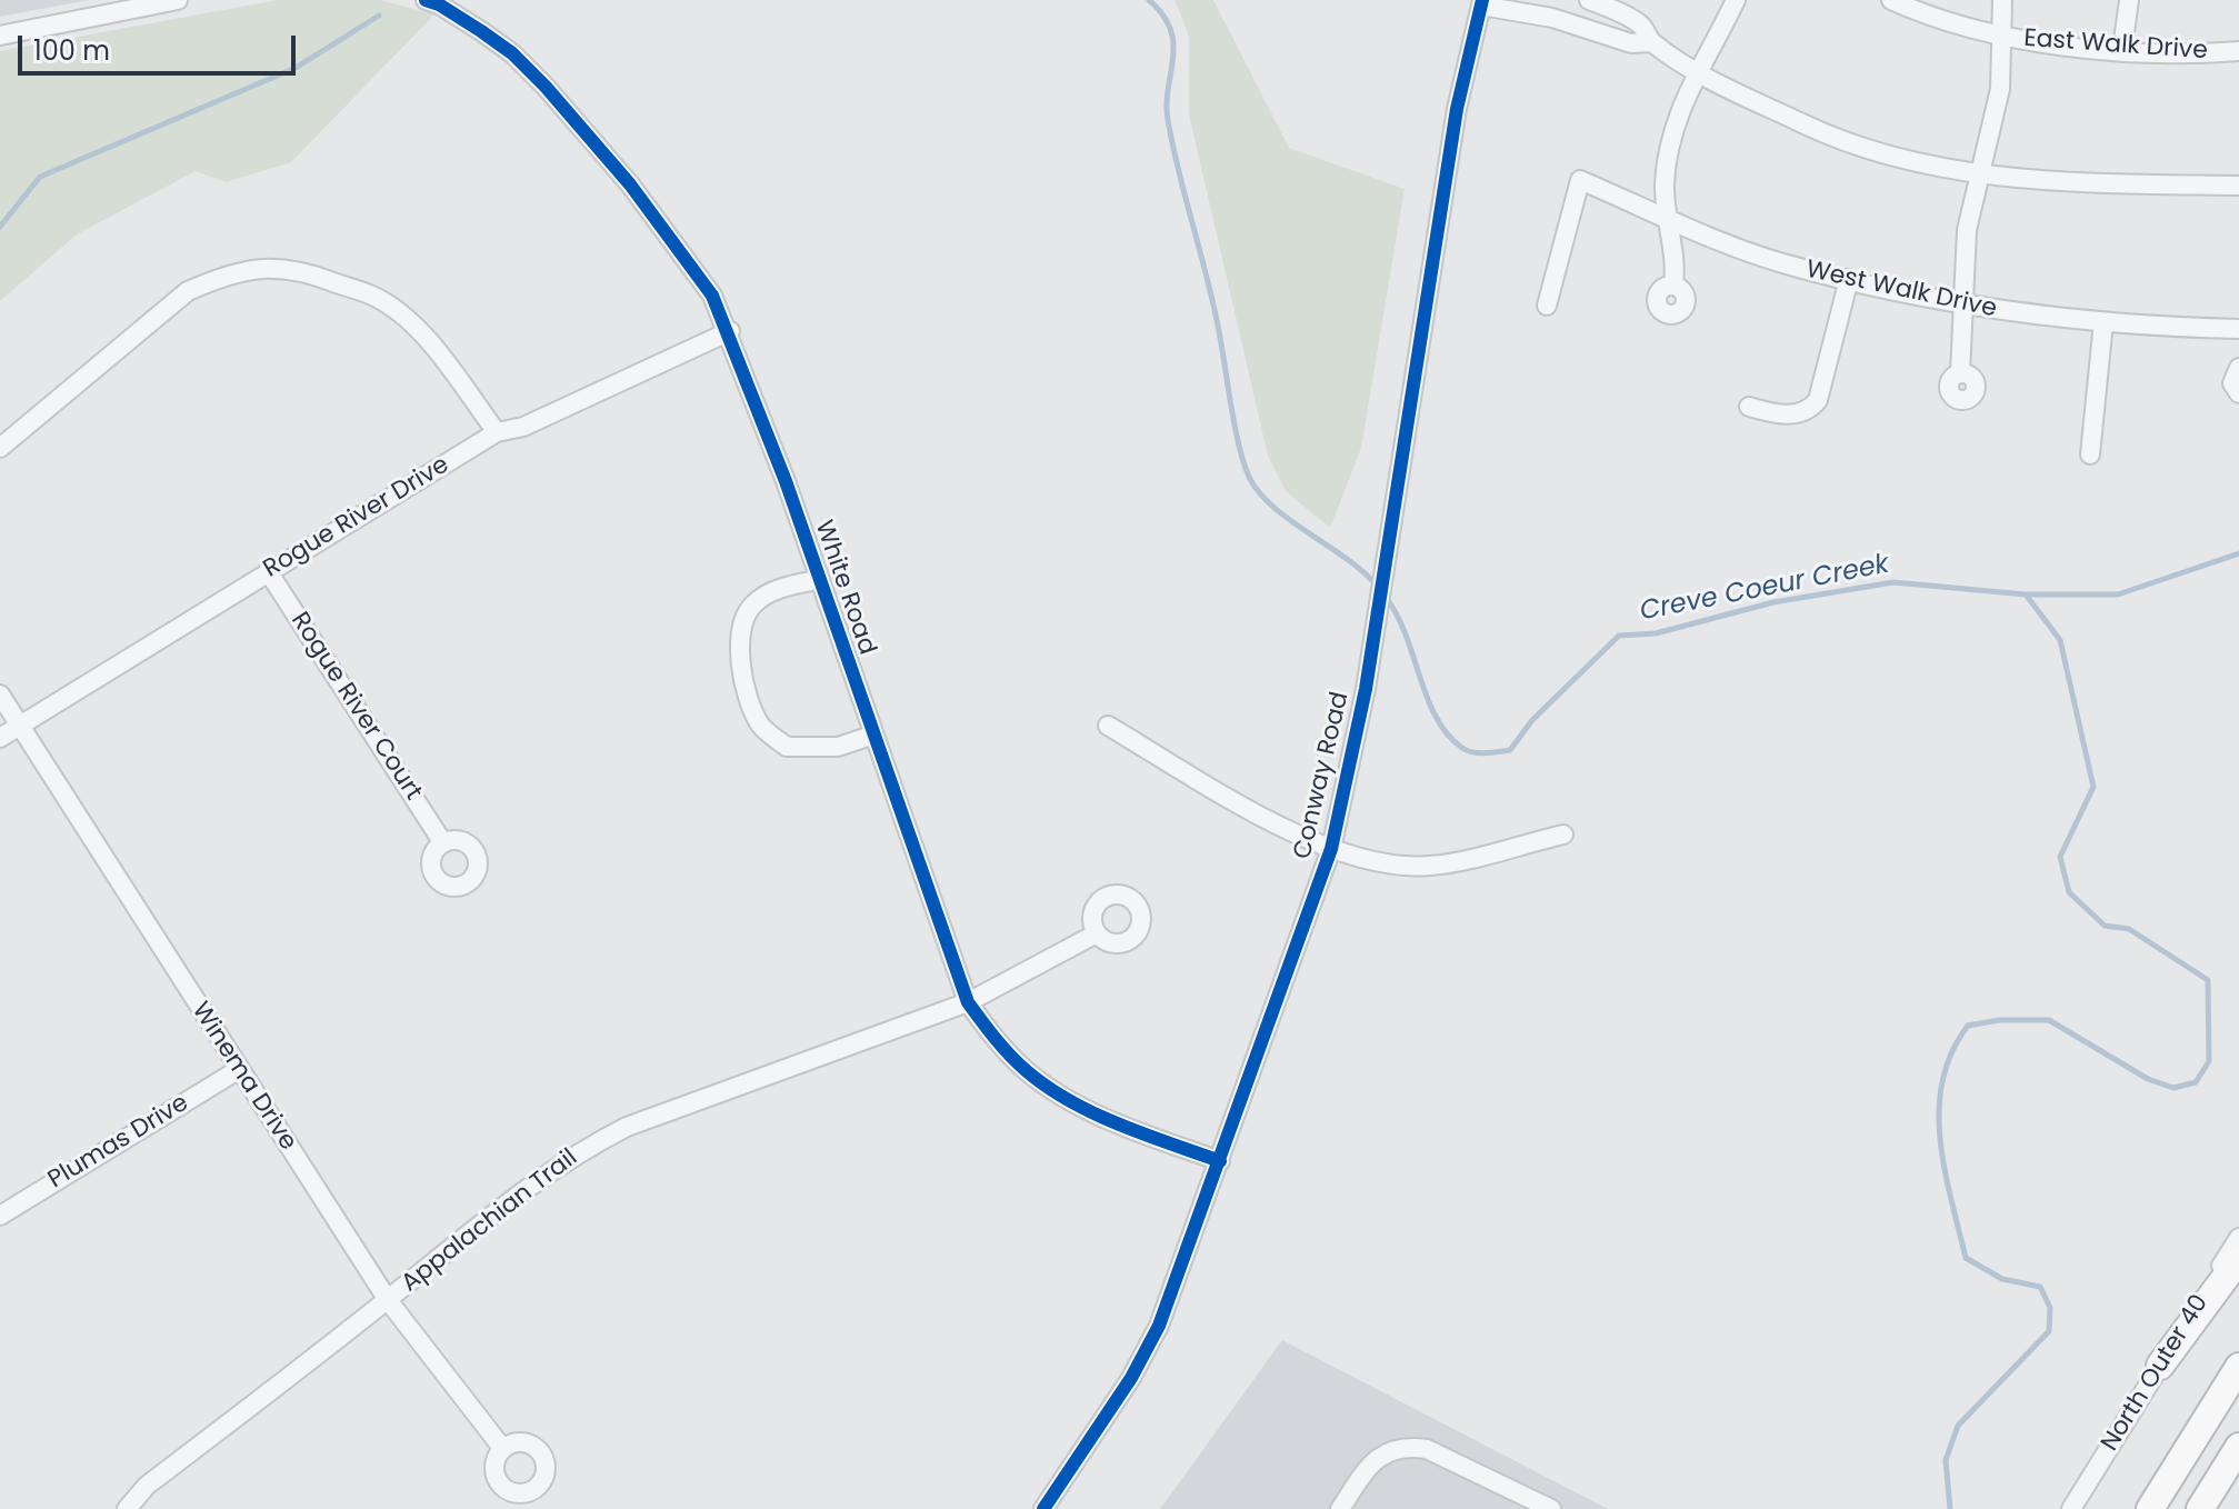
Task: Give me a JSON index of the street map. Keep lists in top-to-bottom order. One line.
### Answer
{"streets":{"street":["East Walk Drive","West Walk Drive","Rogue River Drive","White Road","Rogue River Court","Conway Road","Winema Drive","Plumas Drive","Appalachian Trail","North Outer 40"]},"crossings":[["Rogue River Drive","White Road"],["Rogue River Drive","Rogue River Court"],["Rogue River Drive","Winema Drive"],["White Road","Conway Road"],["White Road","Appalachian Trail"],["Winema Drive","Plumas Drive"],["Winema Drive","Appalachian Trail"]],"water":["Creve Coeur Creek"],"scale_bar":"100 m"}
